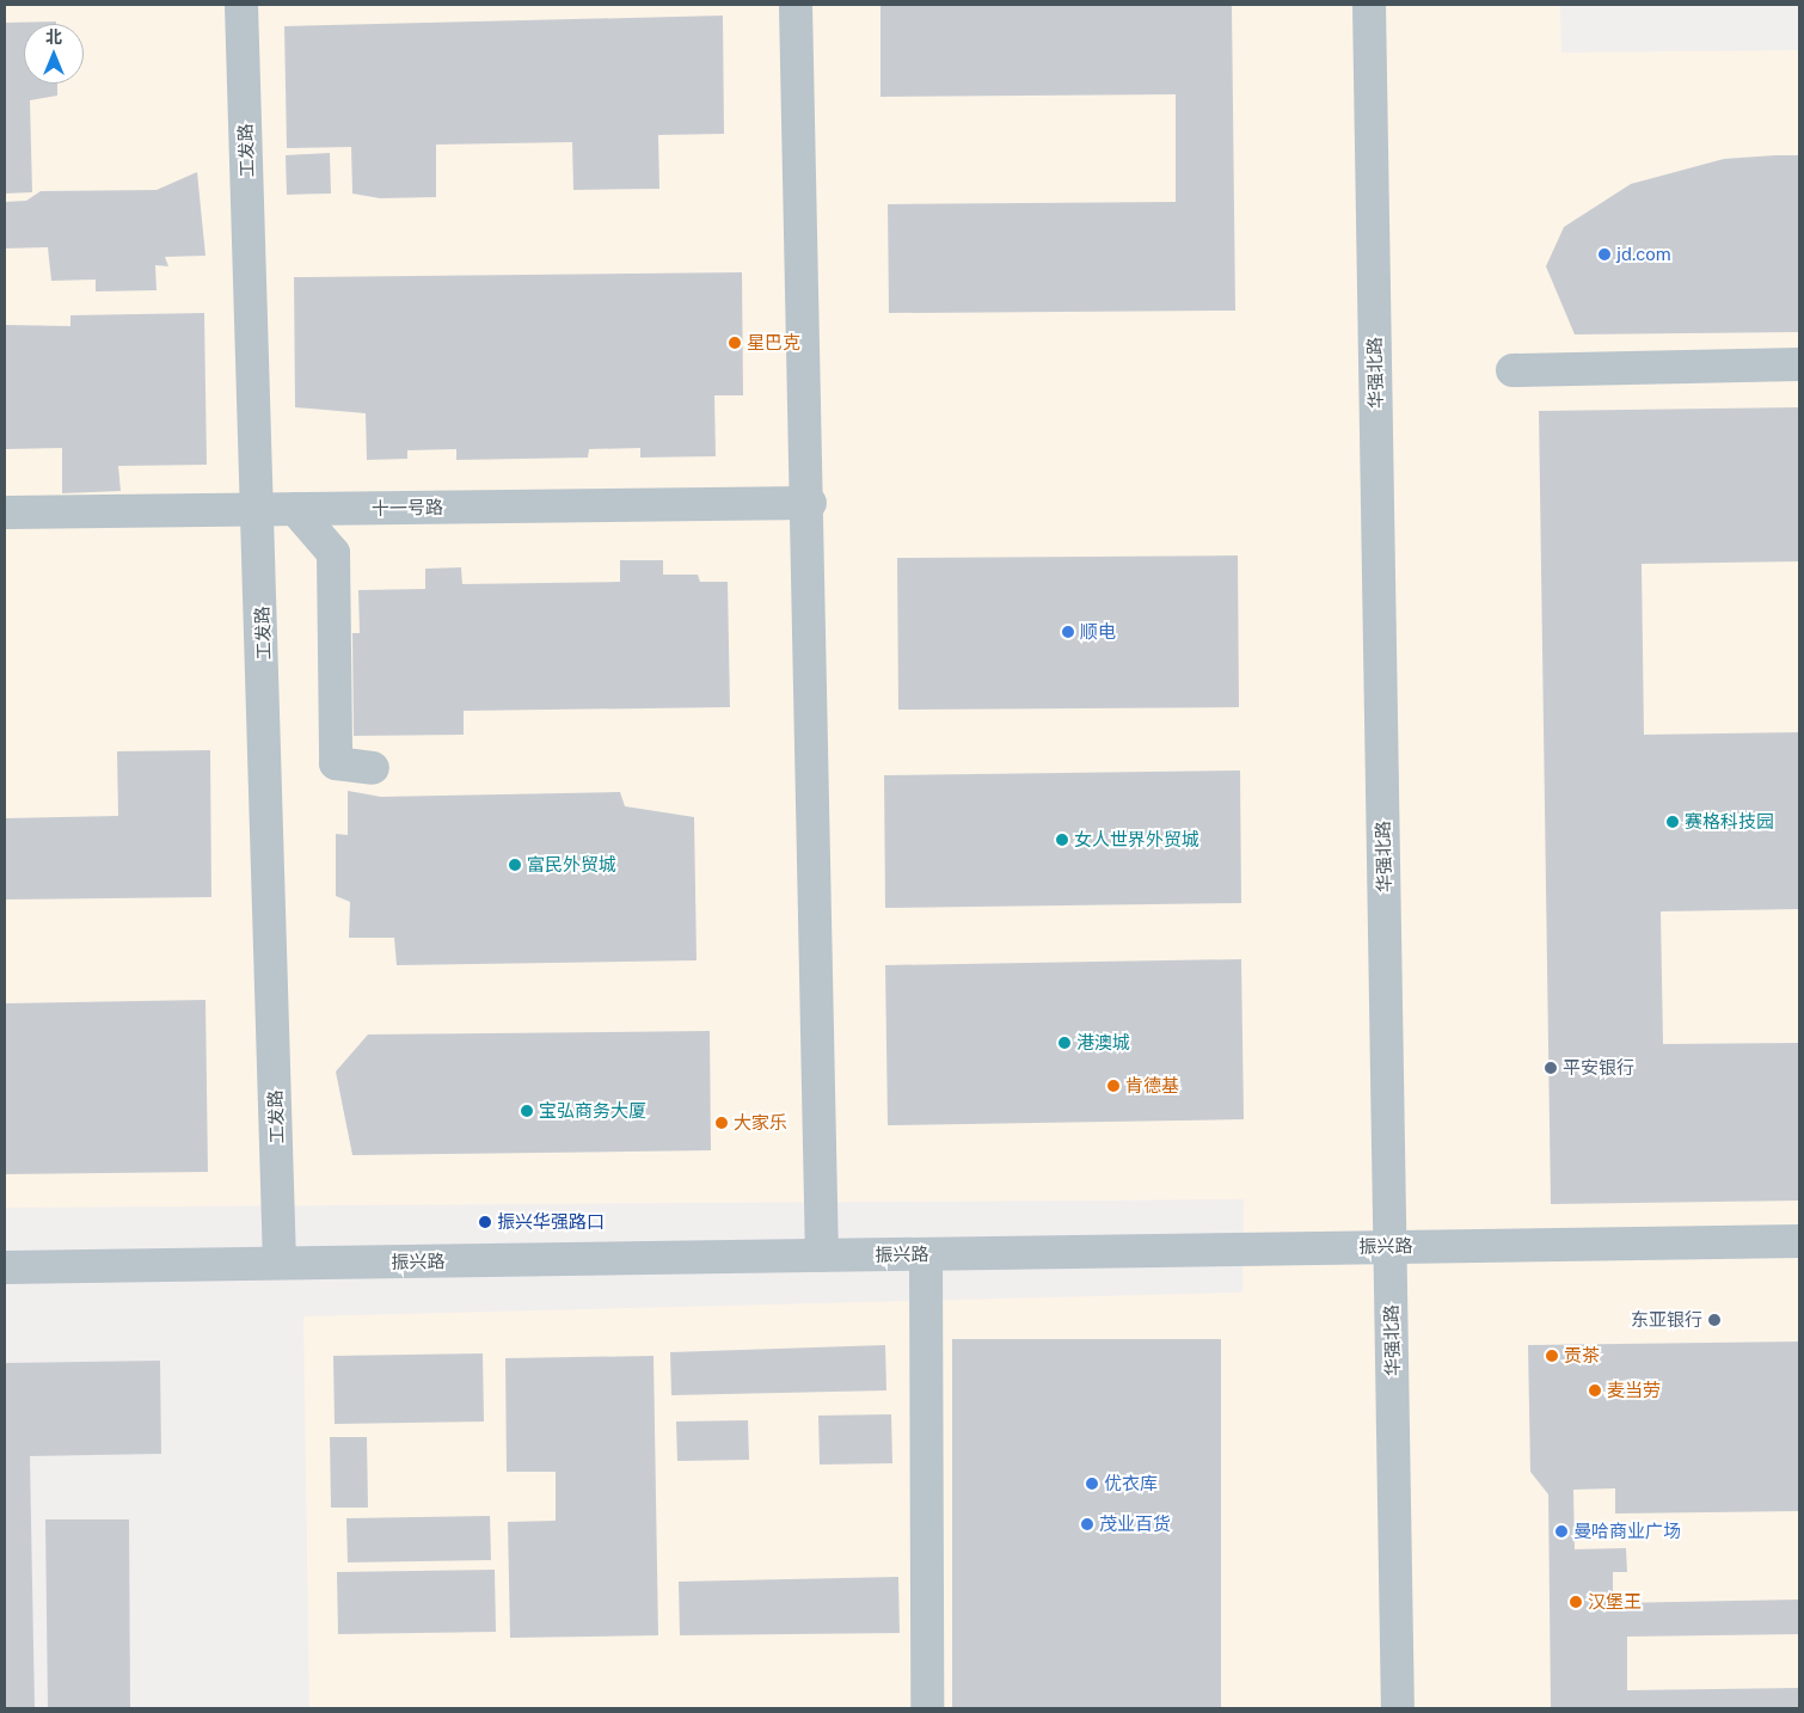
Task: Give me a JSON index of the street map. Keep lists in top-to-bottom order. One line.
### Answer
{"streets":{"street":["工发路","华强北路","十一号路","振兴路"]},"crossings":[["工发路","十一号路"],["工发路","振兴路"],["华强北路","振兴路"]],"places":["jd.com","星巴克","顺电","赛格科技园","女人世界外贸城","富民外贸城","港澳城","平安银行","肯德基","宝弘商务大厦","大家乐","振兴华强路口","东亚银行","贡茶","麦当劳","优衣库","茂业百货","曼哈商业广场","汉堡王"],"north":"top"}
